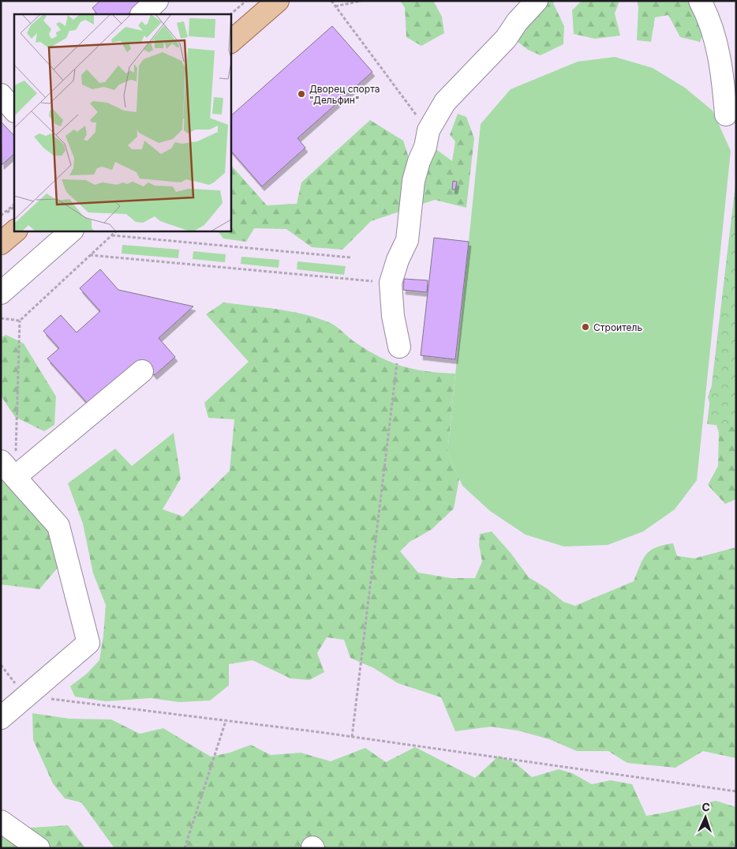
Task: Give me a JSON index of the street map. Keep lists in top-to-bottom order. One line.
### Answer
{"places":["Дворец спорта \"Дельфин\"","Строитель"],"north":"top"}
